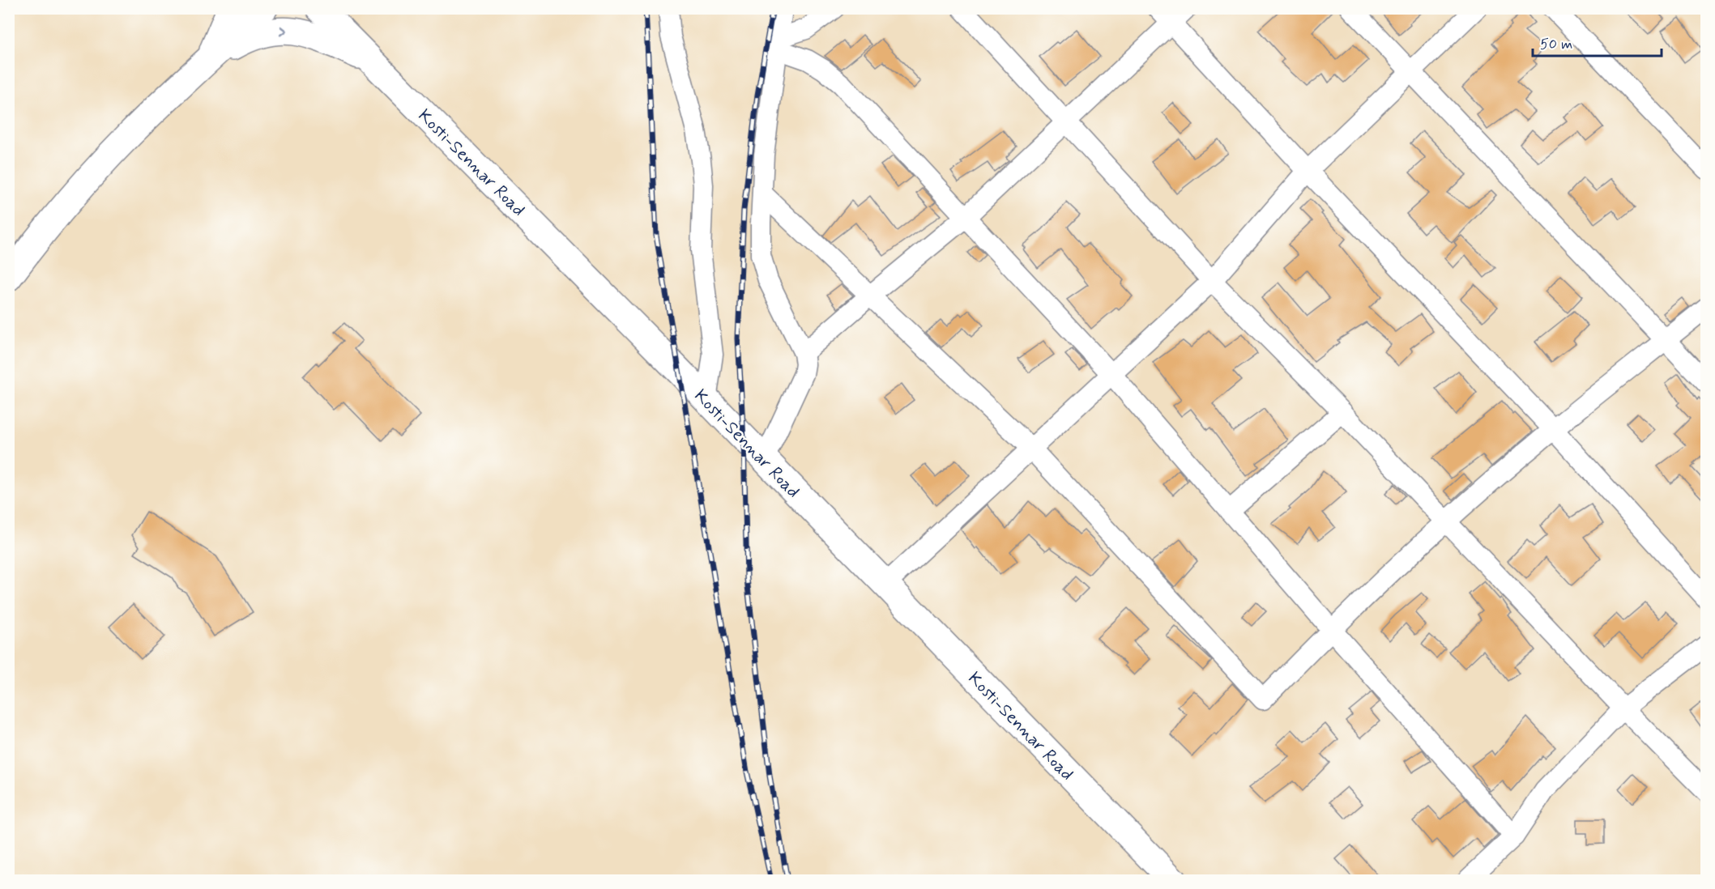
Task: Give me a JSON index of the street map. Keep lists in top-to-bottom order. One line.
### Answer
{"streets":{"highway":["Kosti-Sennar Road"]},"scale_bar":"50 m"}
